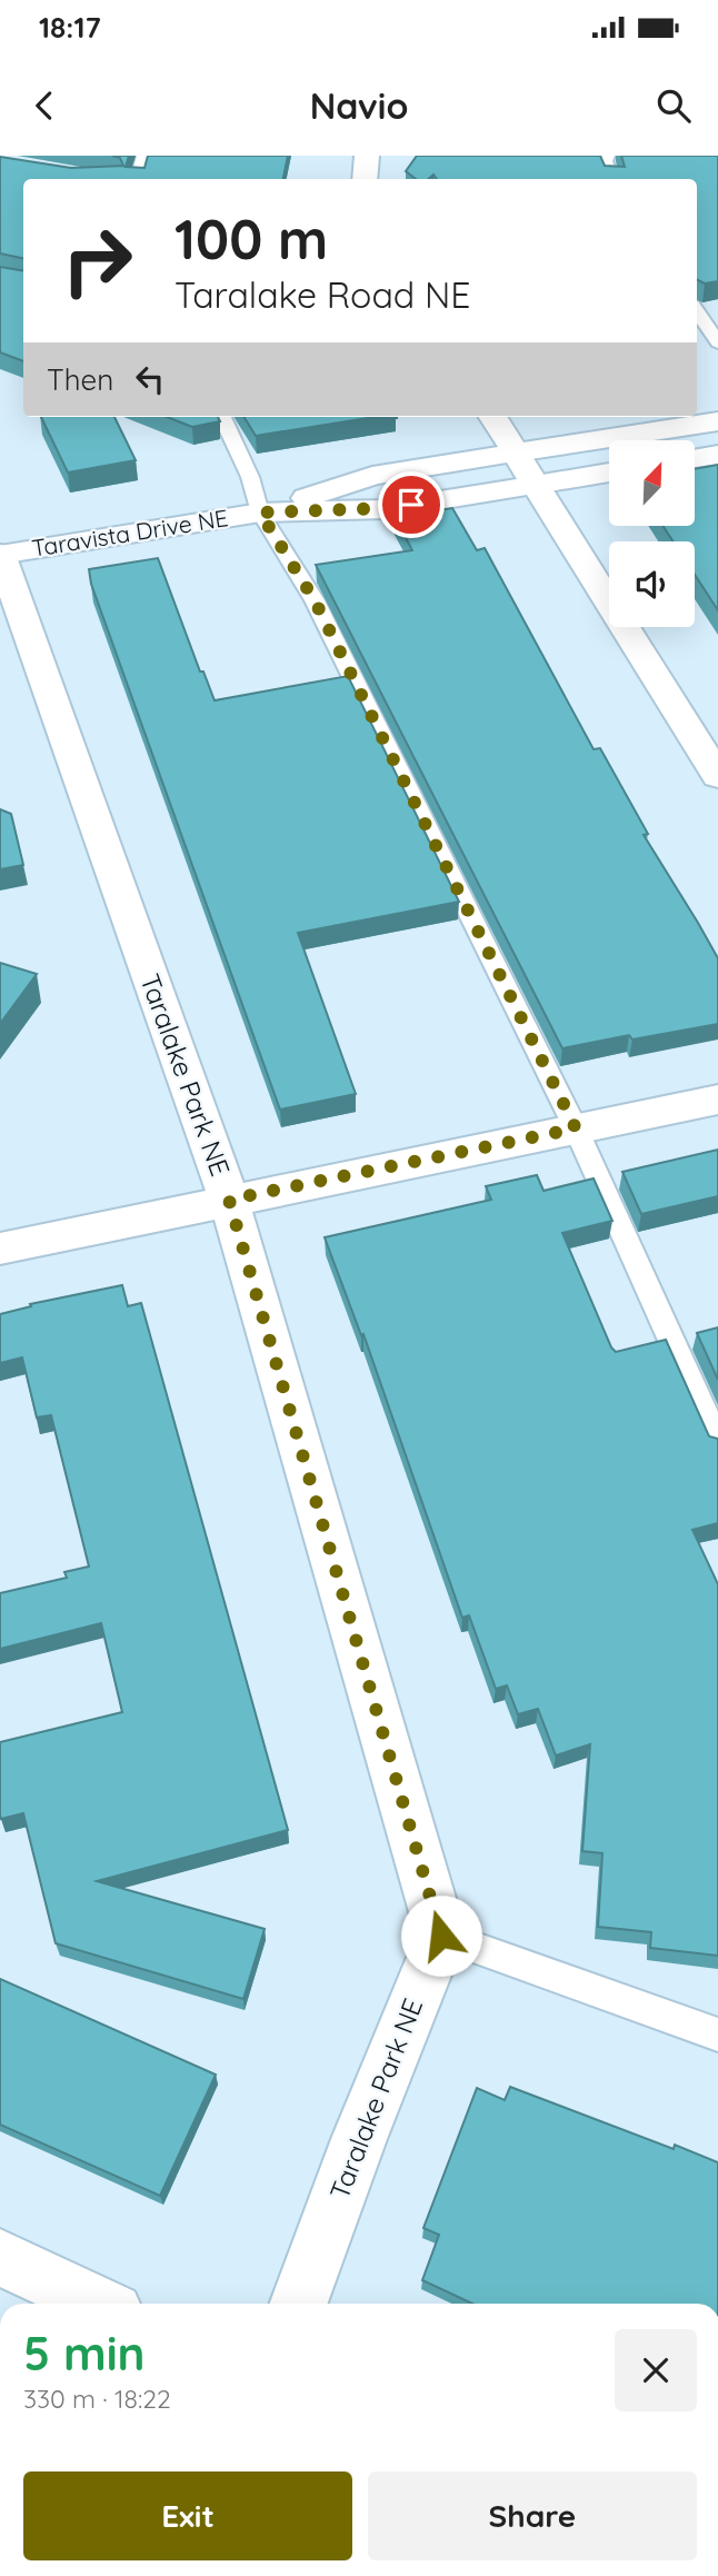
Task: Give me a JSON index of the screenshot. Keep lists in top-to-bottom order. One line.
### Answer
{"streets":{"street":["Taravista Drive NE","Taralake Park NE"]},"crossings":[["Taravista Drive NE","Taralake Park NE"]],"north":"top right","page":{"status":"18:17","header":"Navio","turn":["100 m","Taralake Road NE"],"then":"Then","heading":["5 min","330 m · 18:22"],"buttons":["Exit","Share"]}}
